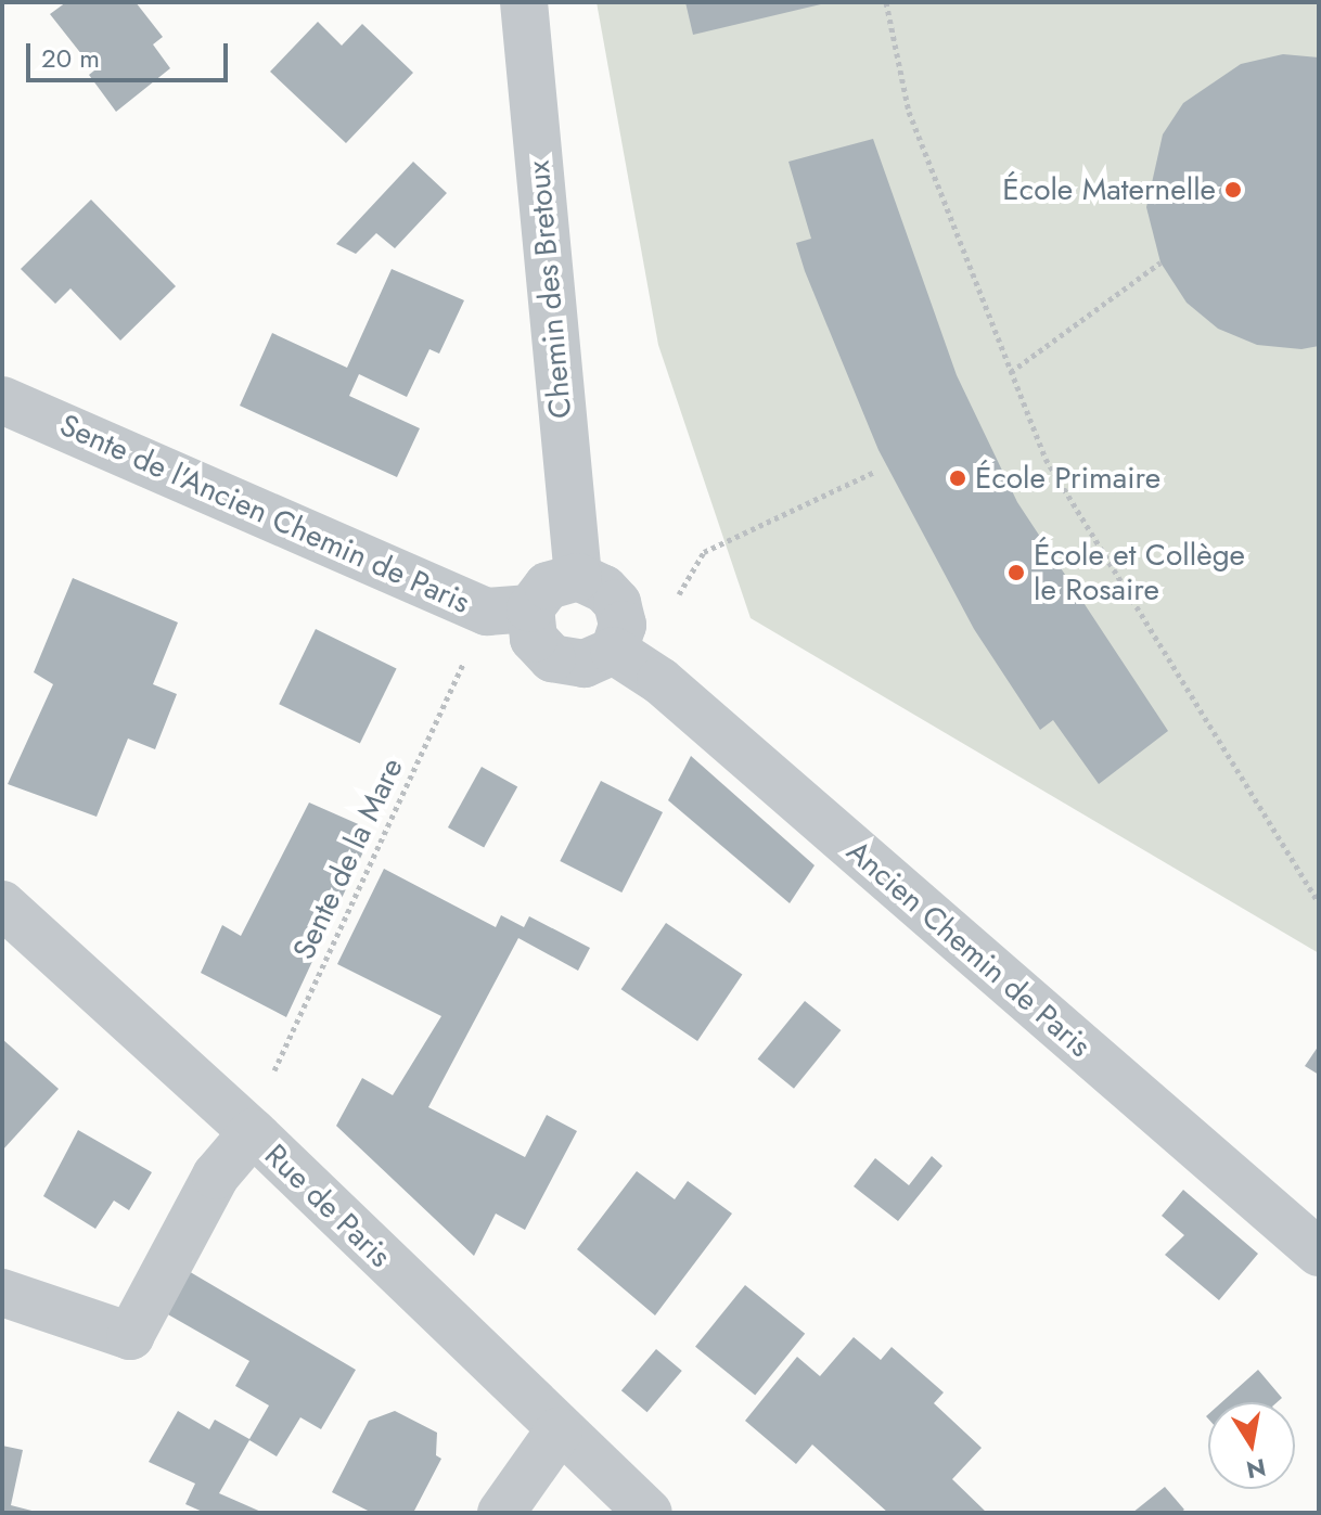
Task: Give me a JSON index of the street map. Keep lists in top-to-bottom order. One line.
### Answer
{"streets":{"street":["Chemin des Bretoux","Sente de l'Ancien Chemin de Paris","Ancien Chemin de Paris","Rue de Paris"],"path":["Sente de la Mare"]},"crossings":[["Sente de l'Ancien Chemin de Paris","Sente de la Mare"],["Sente de la Mare","Rue de Paris"]],"places":["École Maternelle","École Primaire","École et Collège le Rosaire"],"scale_bar":"20 m","north":"bottom"}
